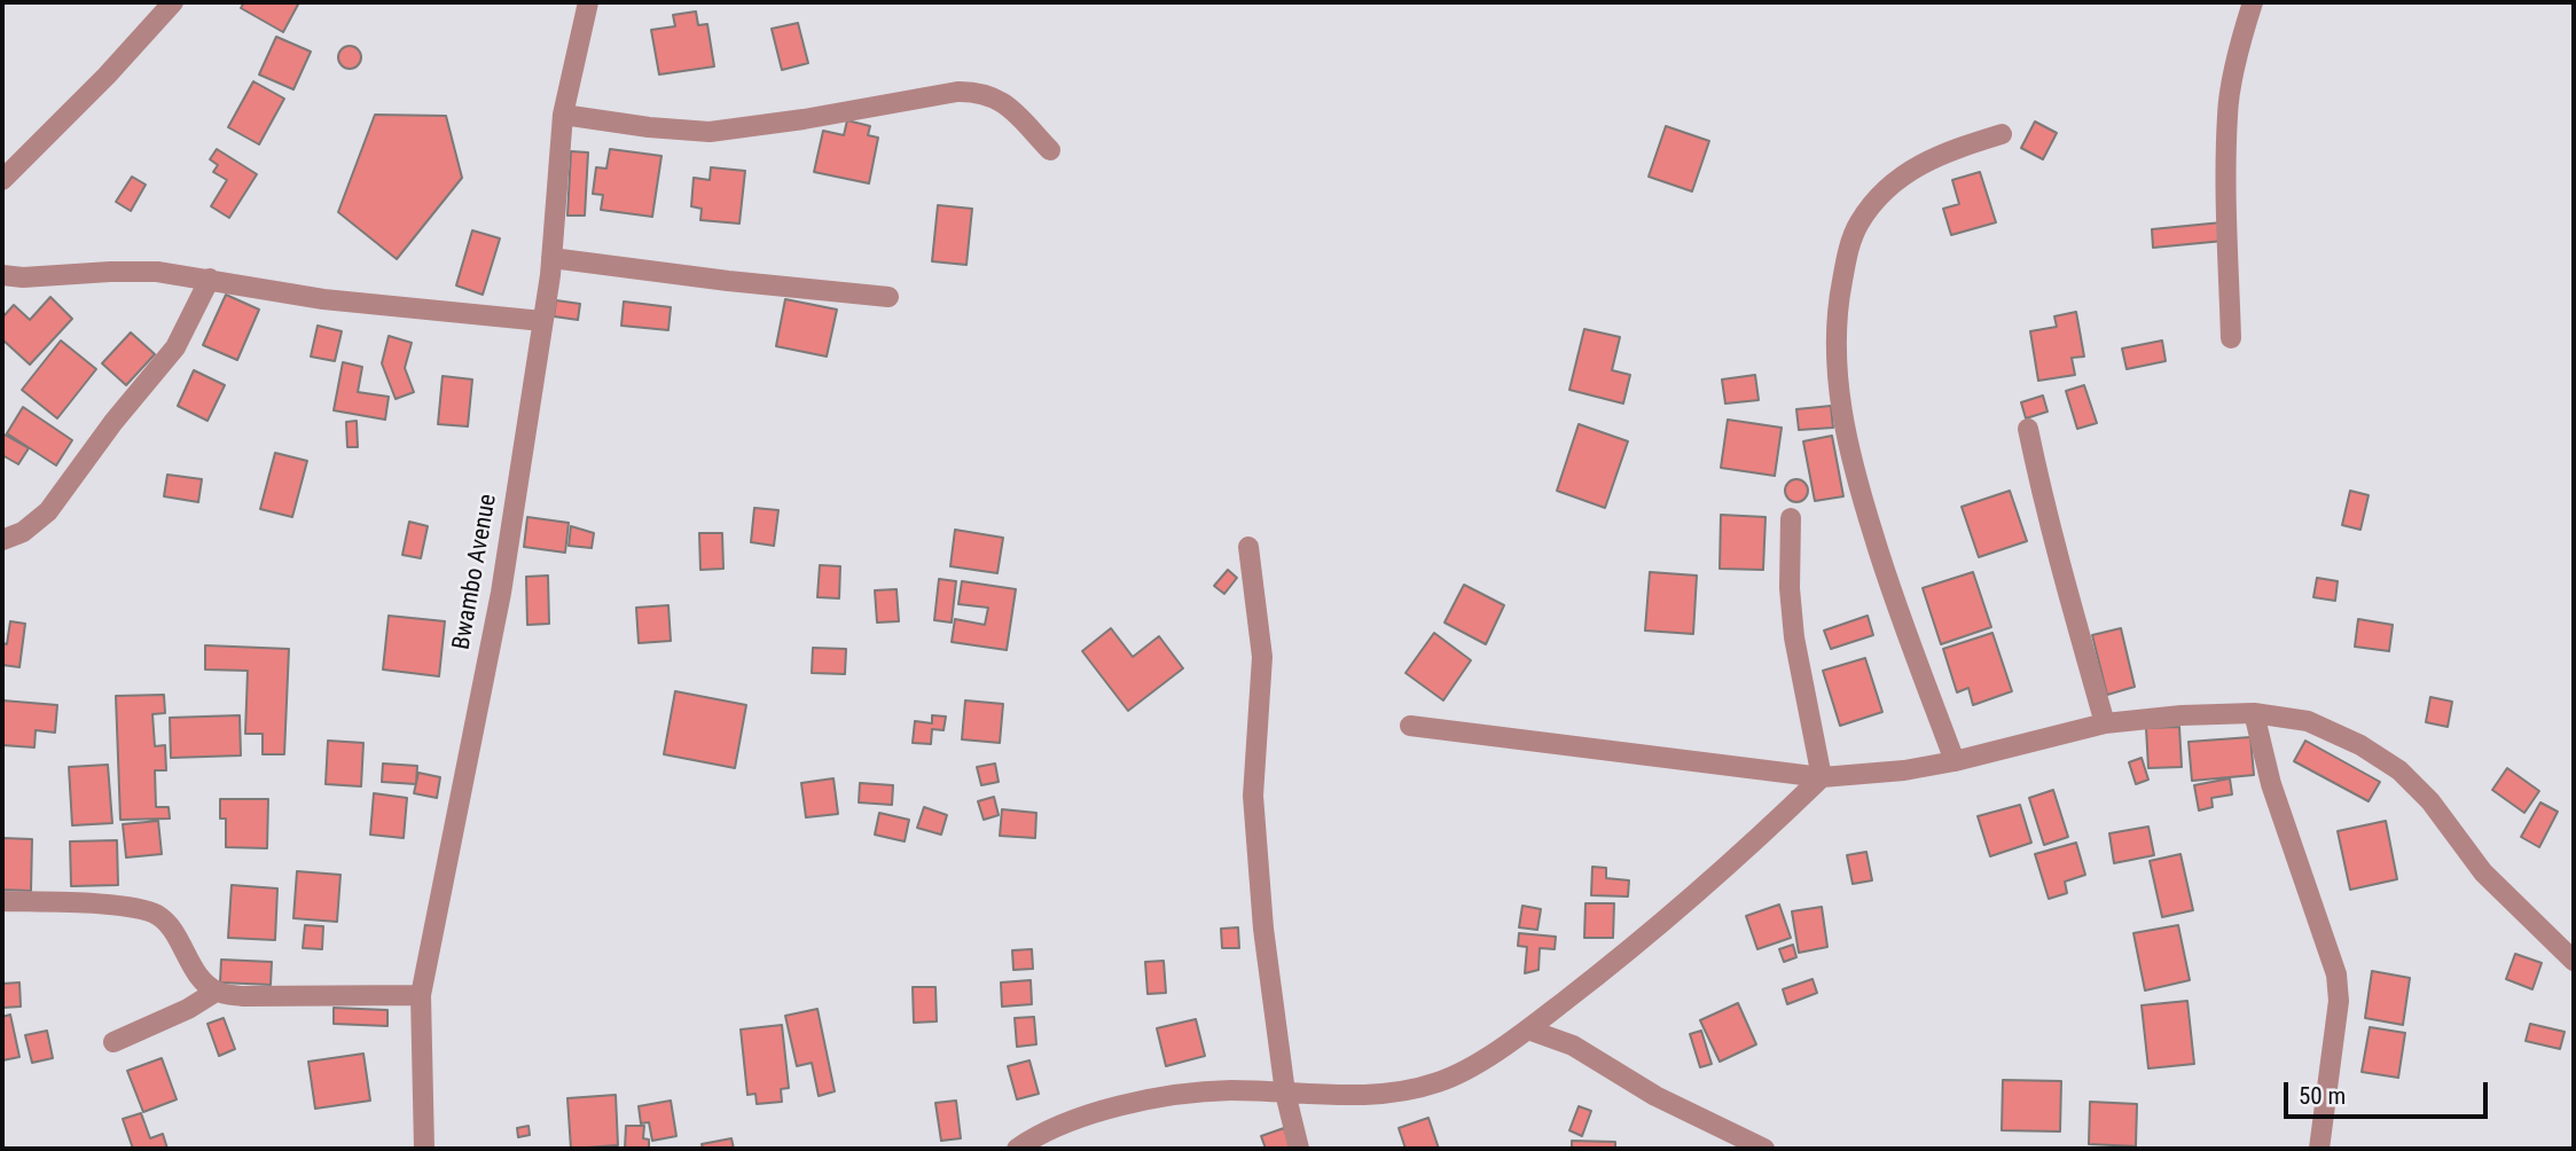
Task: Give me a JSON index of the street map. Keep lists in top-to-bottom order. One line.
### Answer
{"streets":{"street":["Bwambo Avenue"]},"scale_bar":"50 m"}
